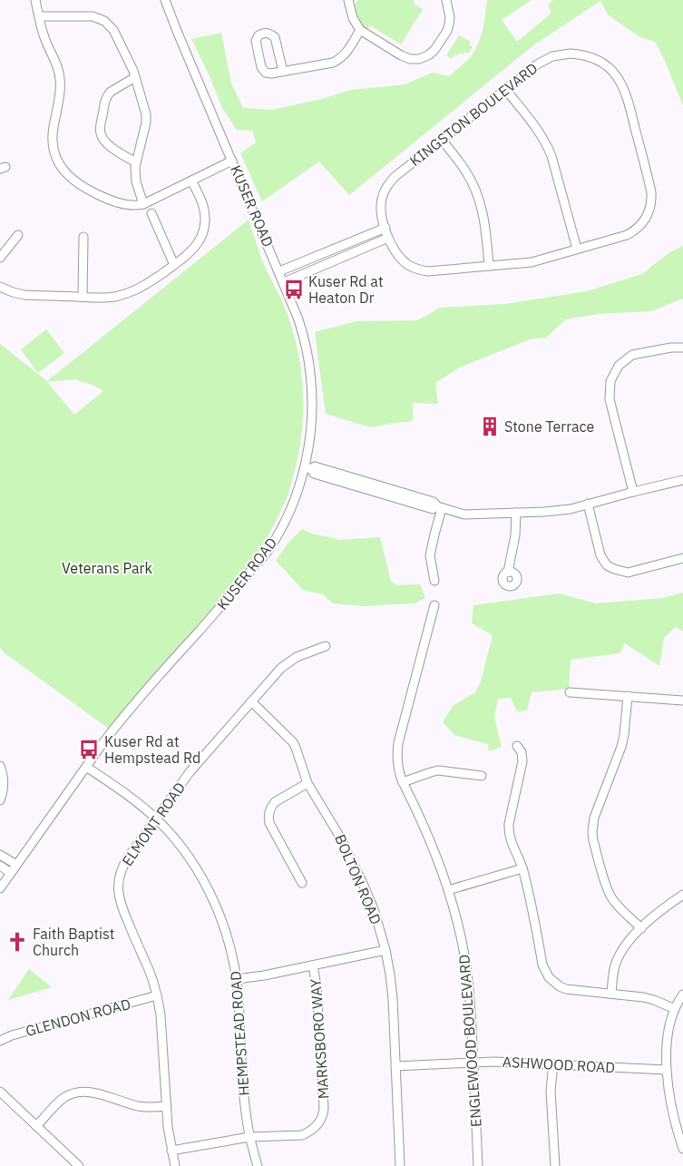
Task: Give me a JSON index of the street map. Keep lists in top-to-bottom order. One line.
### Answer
{"streets":{"street":["KINGSTON BOULEVARD","KUSER ROAD","ELMONT ROAD","BOLTON ROAD","GLENDON ROAD","HEMPSTEAD ROAD","MARKSBORO WAY","ENGLEWOOD BOULEVARD","ASHWOOD ROAD"]},"crossings":[["KUSER ROAD","HEMPSTEAD ROAD"],["ELMONT ROAD","BOLTON ROAD"],["ELMONT ROAD","GLENDON ROAD"],["ELMONT ROAD","HEMPSTEAD ROAD"],["ELMONT ROAD","MARKSBORO WAY"],["BOLTON ROAD","ASHWOOD ROAD"],["HEMPSTEAD ROAD","MARKSBORO WAY"],["ENGLEWOOD BOULEVARD","ASHWOOD ROAD"]],"parks":["Veterans Park"],"places":{"bus stop":["Kuser Rd at Heaton Dr","Kuser Rd at Hempstead Rd"],"building":["Stone Terrace"],"church":["Faith Baptist Church"]}}
